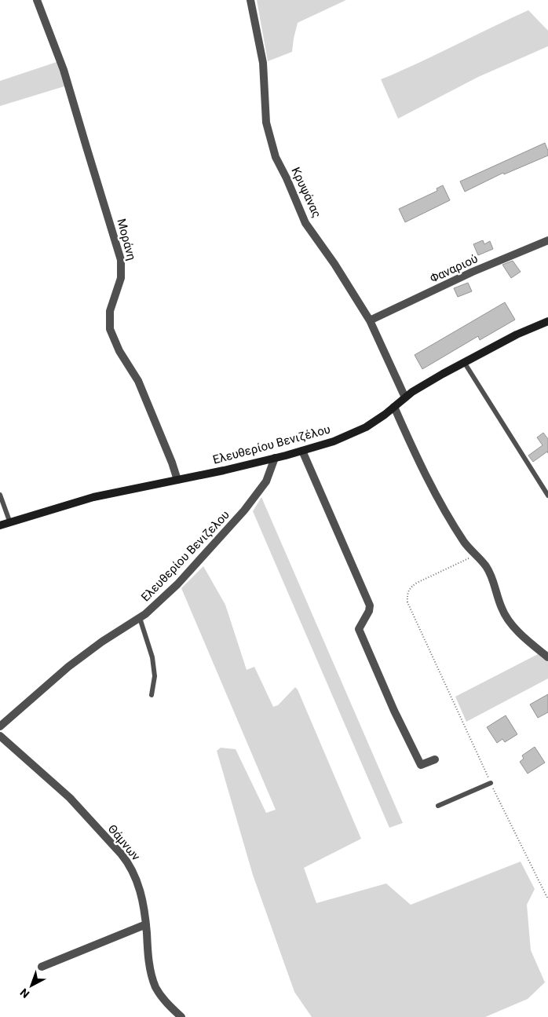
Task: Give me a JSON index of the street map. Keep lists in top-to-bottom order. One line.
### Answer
{"streets":{"main road":["Ελευθερίου Βενιζέλου"],"street":["Κρυψάνας","Μοράνη","Φαναριού","Ελευθερίου Βενιζελου","Θάμνων"]},"crossings":[["Κρυψάνας","Φαναριού"],["Κρυψάνας","Ελευθερίου Βενιζέλου"],["Μοράνη","Ελευθερίου Βενιζέλου"],["Ελευθερίου Βενιζέλου","Ελευθερίου Βενιζελου"]],"north":"bottom left"}
